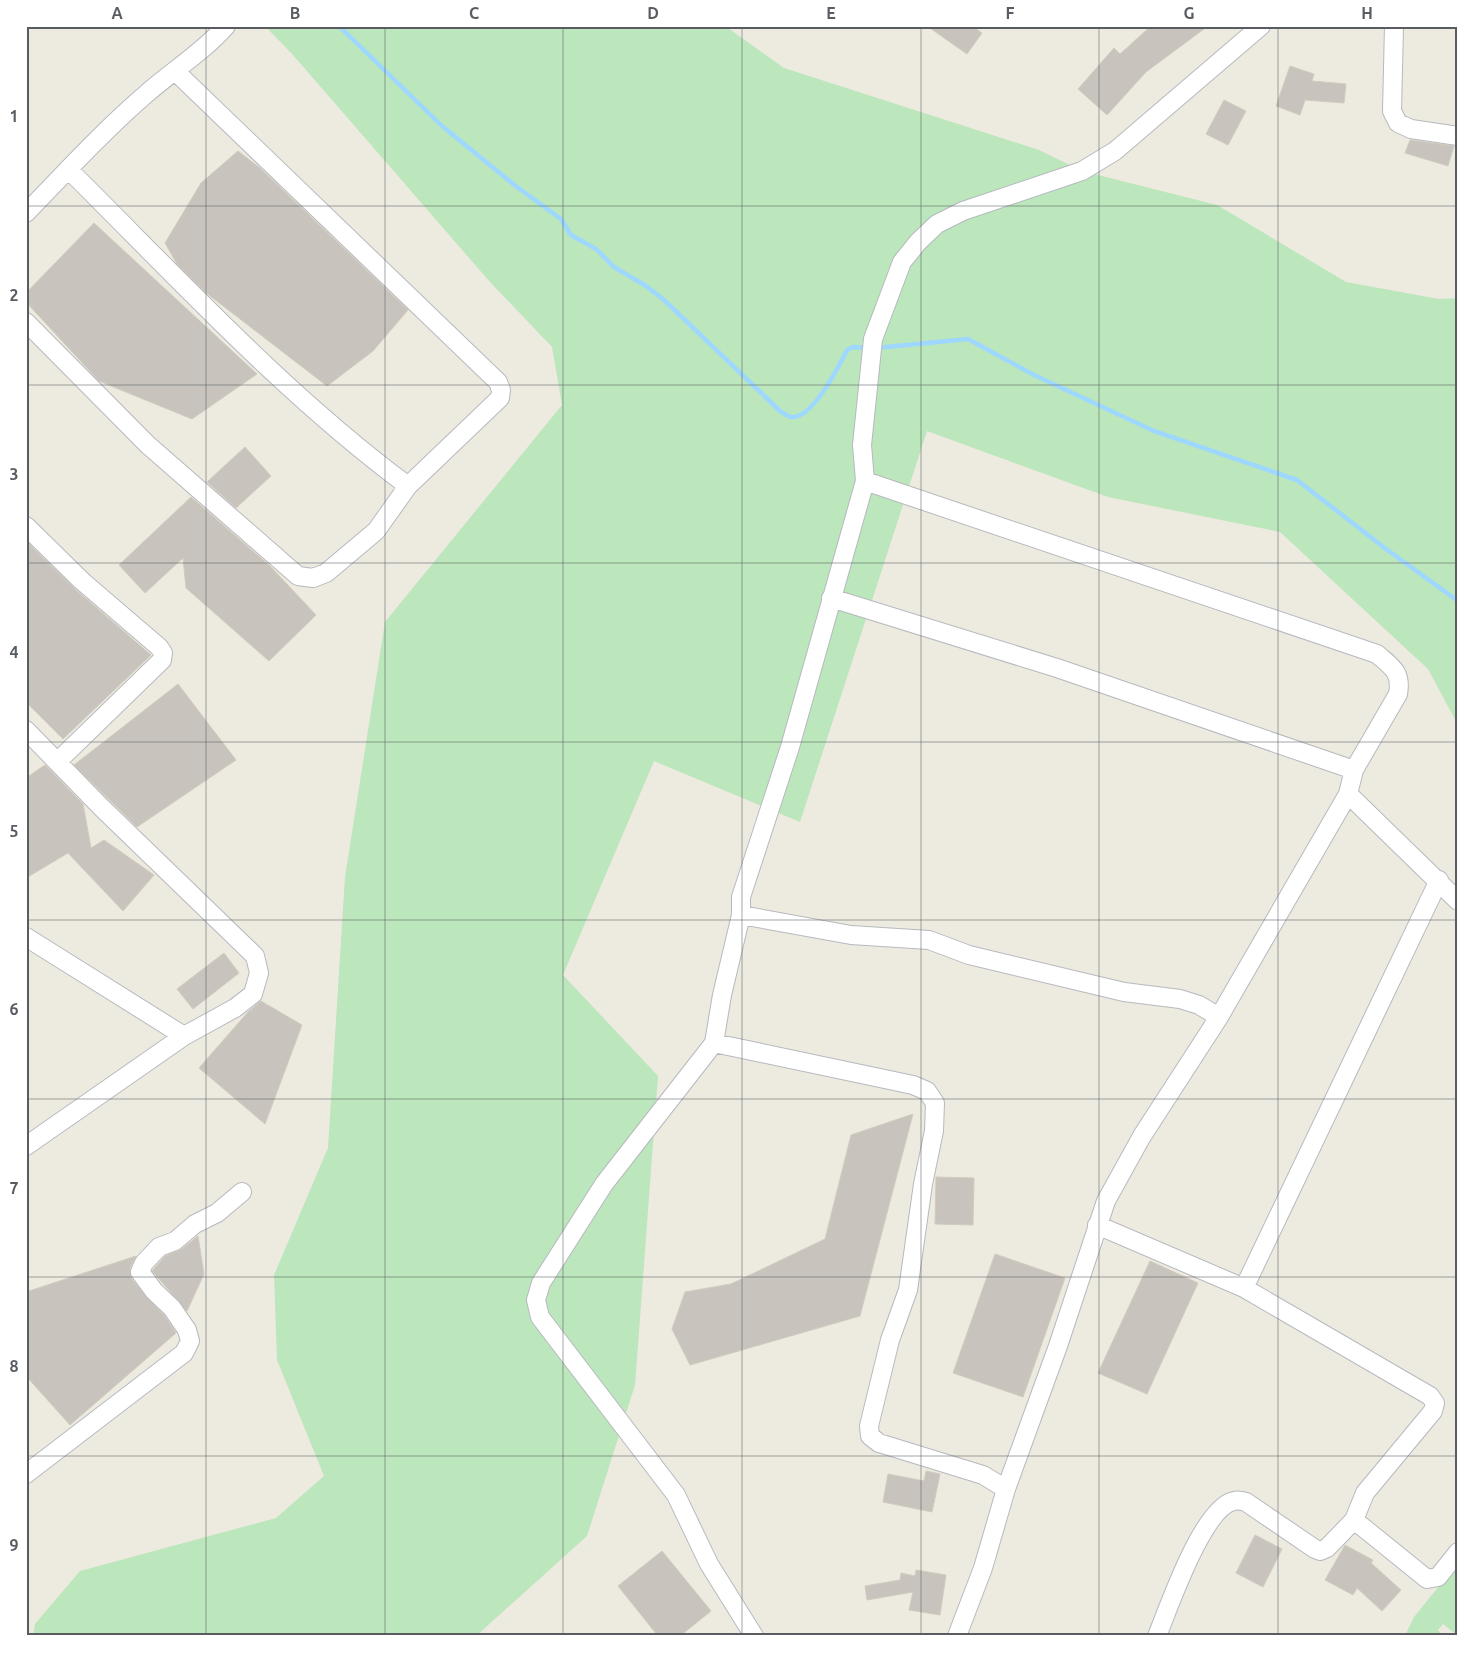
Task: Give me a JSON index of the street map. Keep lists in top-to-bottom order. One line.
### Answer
{"grid":{"columns":["A","B","C","D","E","F","G","H"],"rows":["1","2","3","4","5","6","7","8","9"]}}
